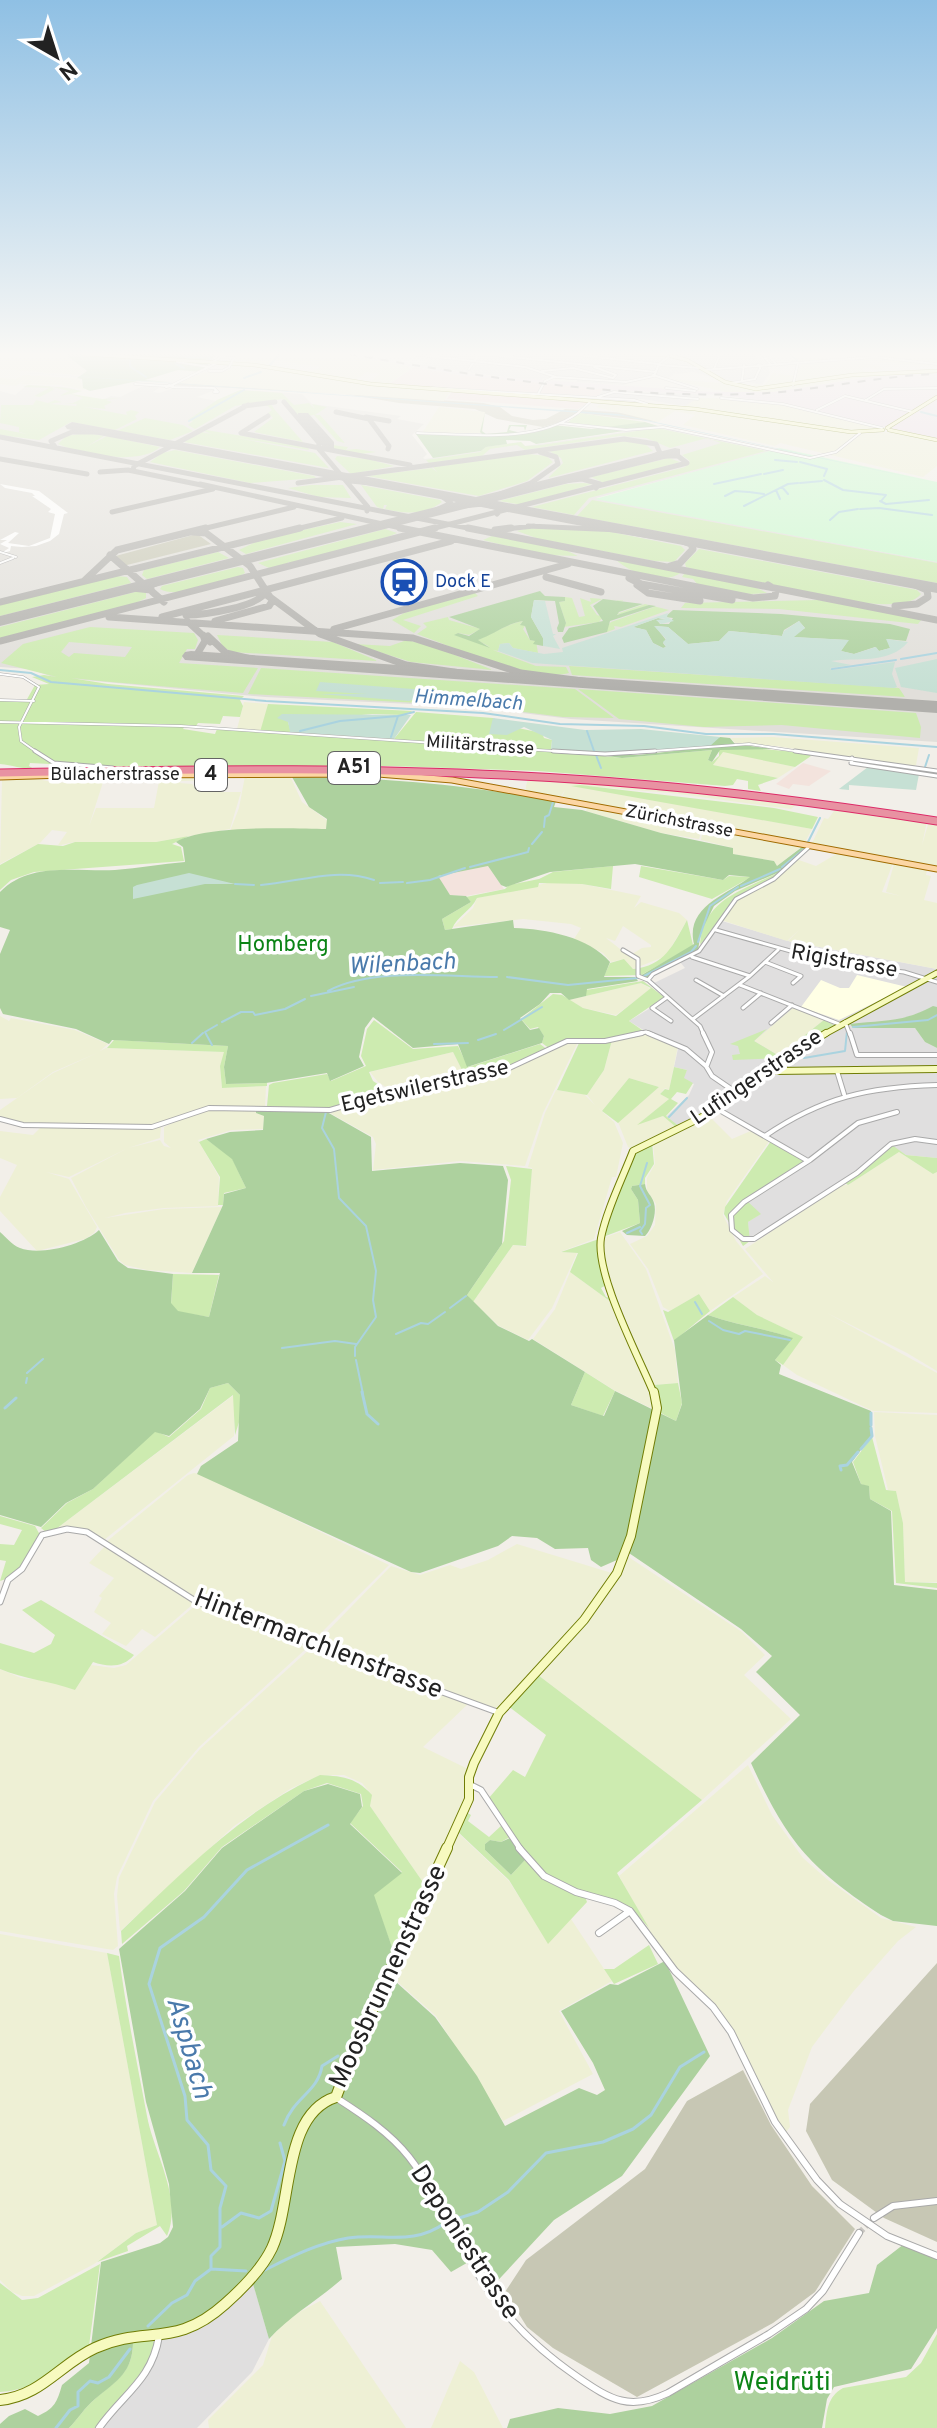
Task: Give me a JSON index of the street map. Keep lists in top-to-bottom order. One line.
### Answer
{"streets":{"highway":["A51"],"main road":["Bülacherstrasse","4","Zürichstrasse"],"street":["Militärstrasse","Rigistrasse","Lufingerstrasse","Egetswilerstrasse","Hintermarchlenstrasse","Moosbrunnenstrasse","Deponiestrasse"]},"crossings":[["A51","Bülacherstrasse"],["Bülacherstrasse","Zürichstrasse"],["Rigistrasse","Lufingerstrasse"],["Lufingerstrasse","Egetswilerstrasse"],["Lufingerstrasse","Moosbrunnenstrasse"],["Hintermarchlenstrasse","Moosbrunnenstrasse"],["Moosbrunnenstrasse","Deponiestrasse"]],"water":["Himmelbach","Wilenbach","Aspbach"],"parks":["Homberg","Weidrüti"],"places":{"station":["Dock E"]},"north":"bottom right"}
